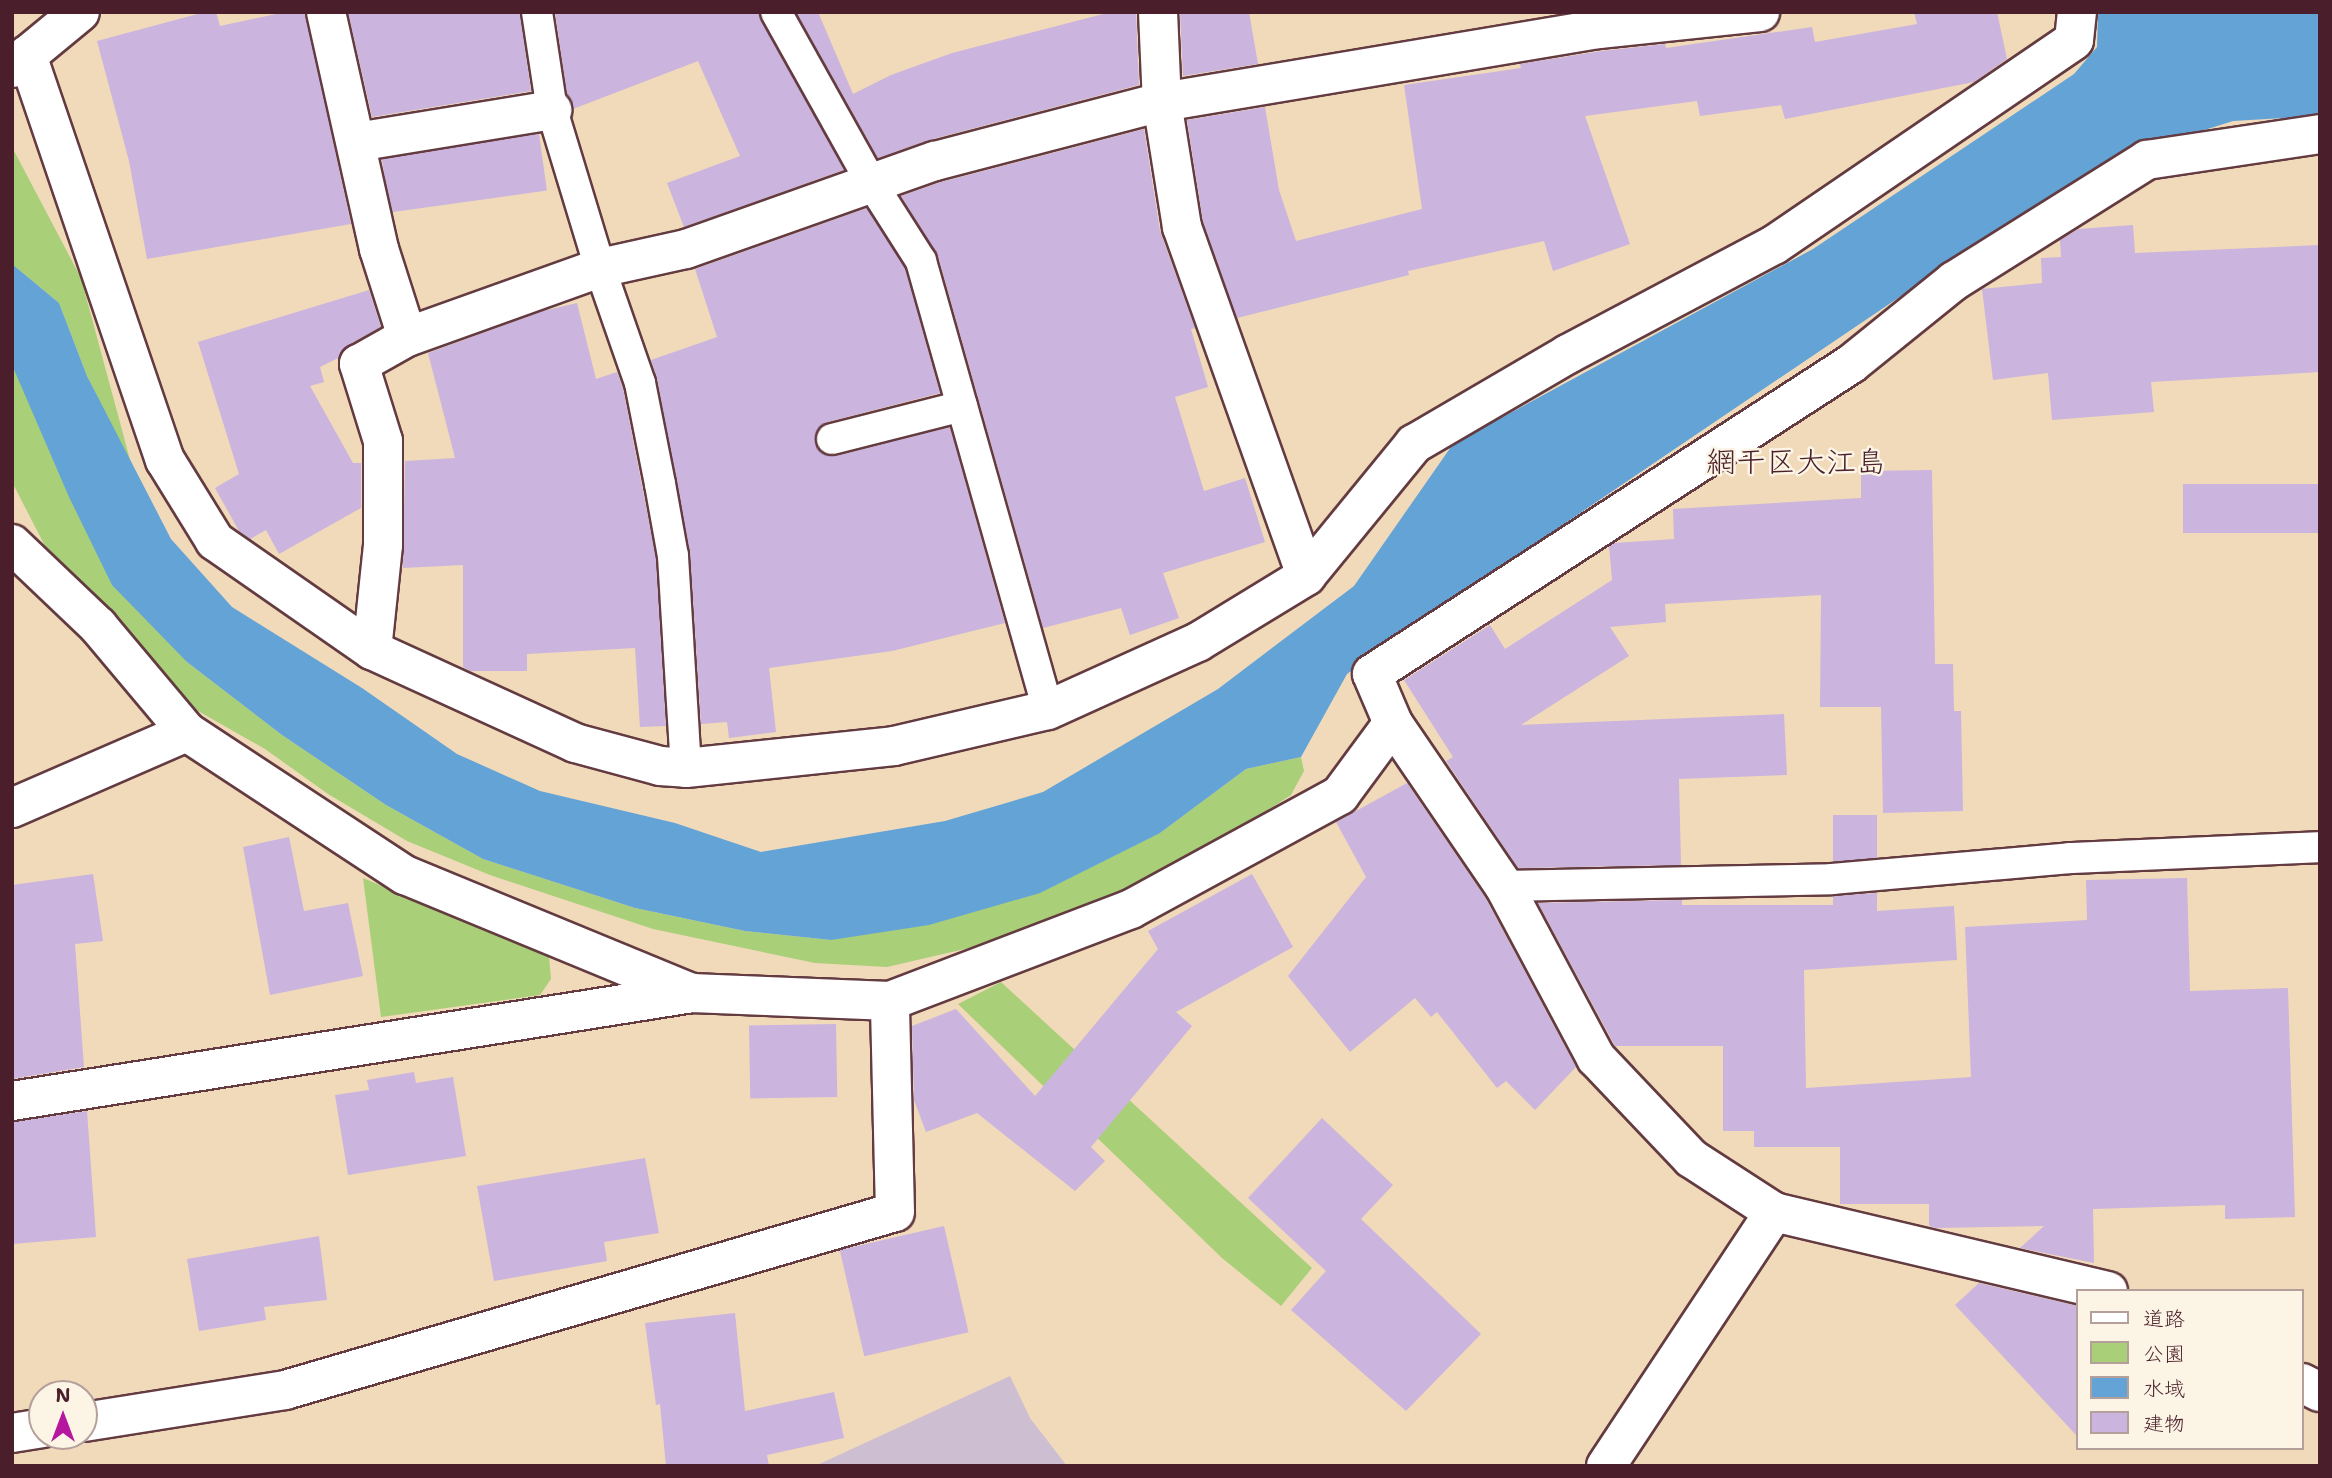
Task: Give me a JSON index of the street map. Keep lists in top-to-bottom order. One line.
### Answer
{"districts":["網干区大江島"],"legend":["道路","公園","水域","建物"],"north":"top"}
